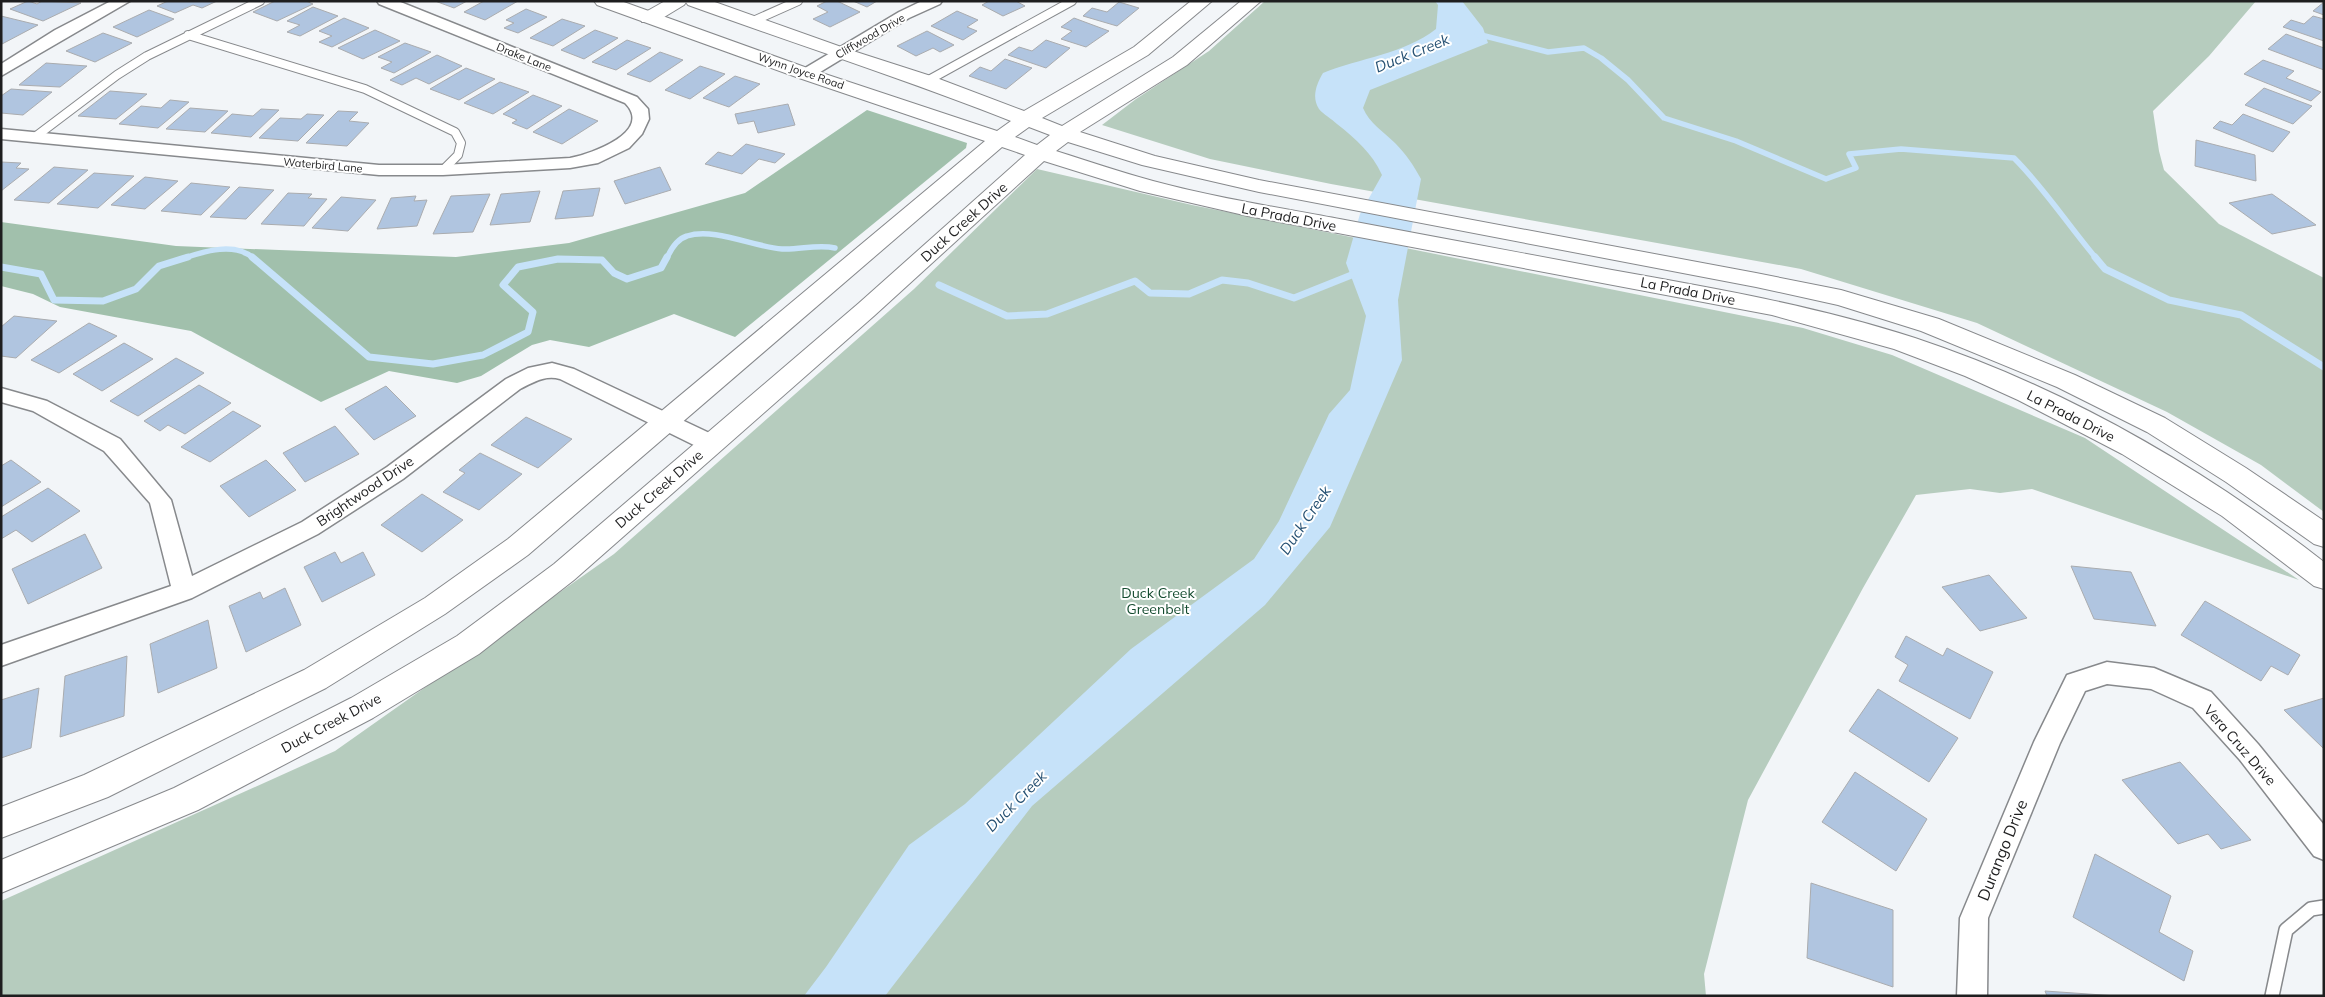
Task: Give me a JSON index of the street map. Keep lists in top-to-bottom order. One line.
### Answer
{"streets":{"main road":["Wynn Joyce Road","La Prada Drive","Duck Creek Drive"],"street":["Cliffwood Drive","Drake Lane","Waterbird Lane","Brightwood Drive","Vera Cruz Drive","Durango Drive"]},"crossings":[["Cliffwood Drive","Wynn Joyce Road"],["Drake Lane","Waterbird Lane"],["Wynn Joyce Road","La Prada Drive"],["La Prada Drive","Duck Creek Drive"],["Duck Creek Drive","Brightwood Drive"],["Vera Cruz Drive","Durango Drive"]],"water":["Duck Creek"],"parks":["Duck Creek Greenbelt"]}
